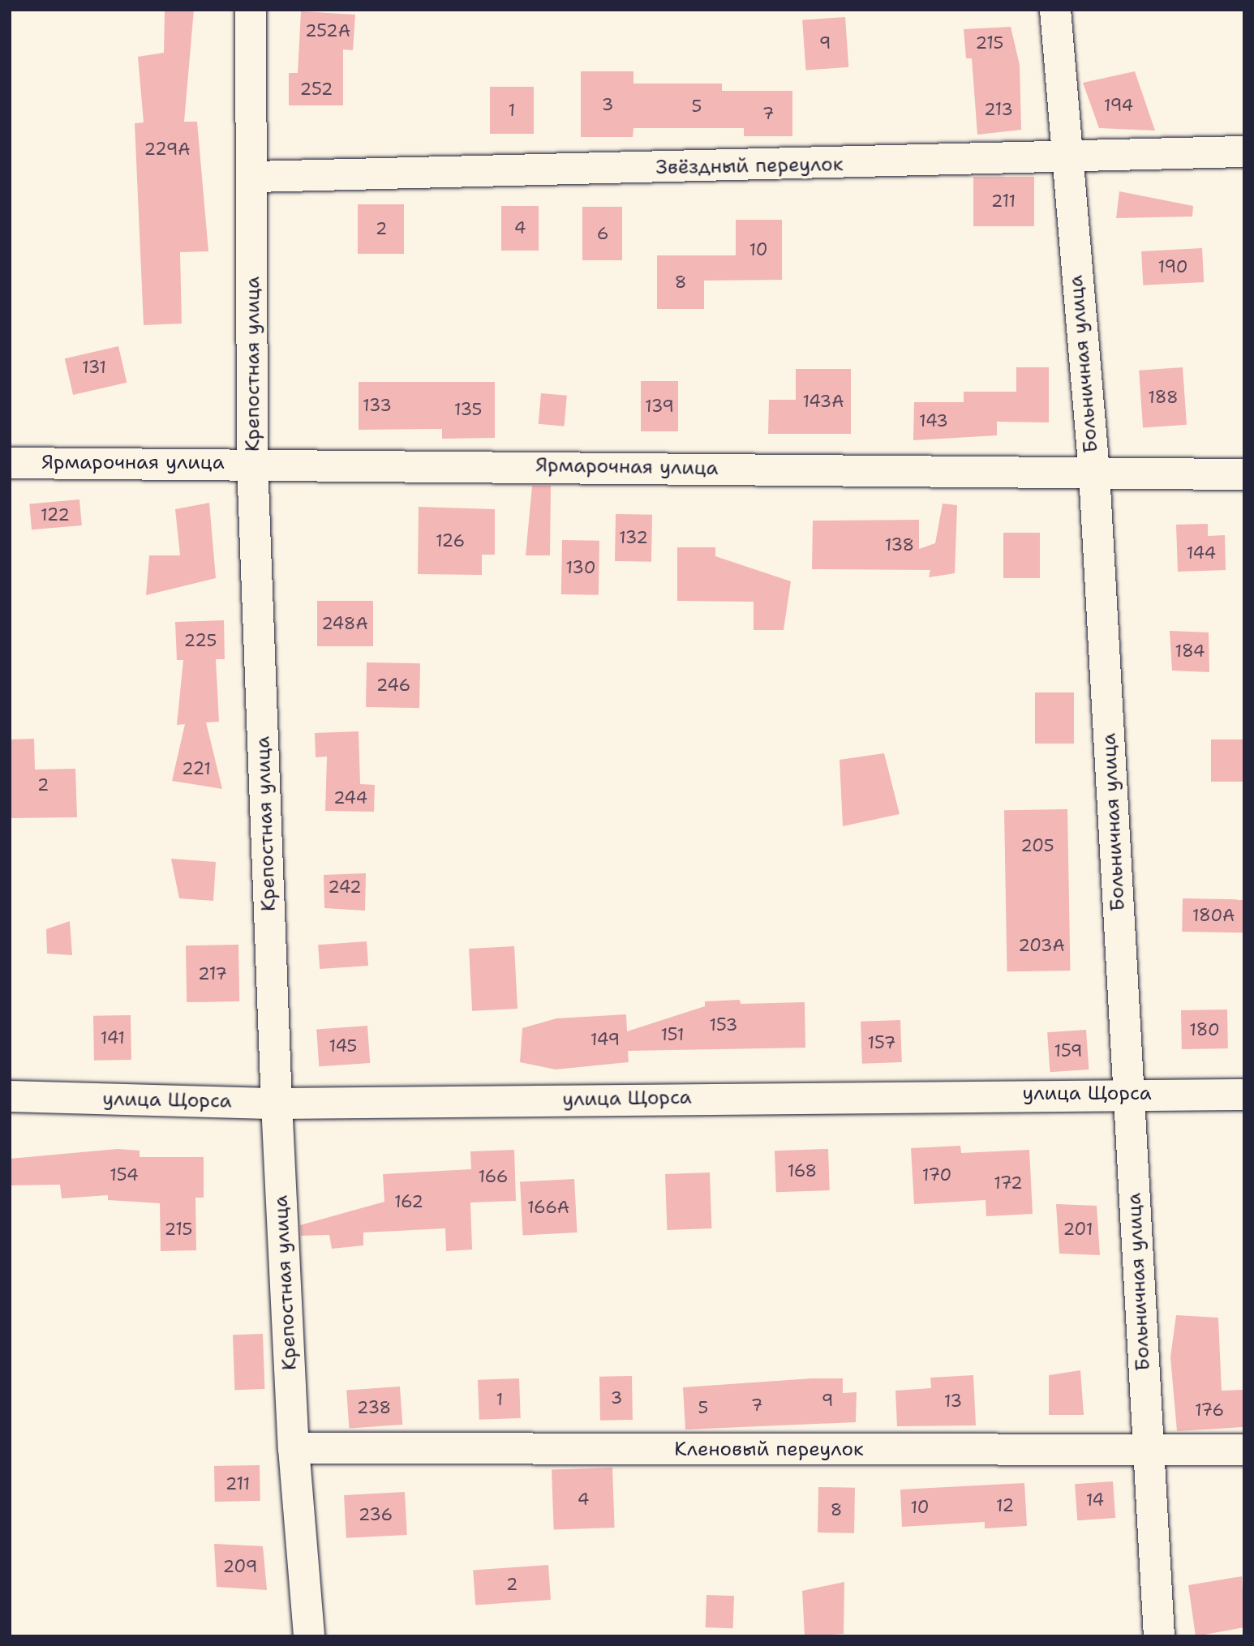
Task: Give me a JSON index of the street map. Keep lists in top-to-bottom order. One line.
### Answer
{"streets":{"street":["Звёздный переулок","Крепостная улица","Больничная улица","Ярмарочная улица","улица Щорса","Кленовый переулок"]},"crossings":[["Звёздный переулок","Крепостная улица"],["Звёздный переулок","Больничная улица"],["Крепостная улица","Ярмарочная улица"],["Крепостная улица","улица Щорса"],["Крепостная улица","Кленовый переулок"],["Больничная улица","Ярмарочная улица"],["Больничная улица","улица Щорса"],["Больничная улица","Кленовый переулок"]],"house_numbers":["252А","9","215","252","3","194","5","213","1","7","229А","211","4","2","6","10","190","8","131","188","143А","133","139","135","143","122","132","126","138","144","130","248А","225","184","246","221","2","244","205","242","180А","203А","217","153","180","151","141","149","157","145","159","168","154","170","166","172","162","166А","215","201","3","1","9","13","7","238","5","176","211","4","14","12","10","8","236","209","2"]}
